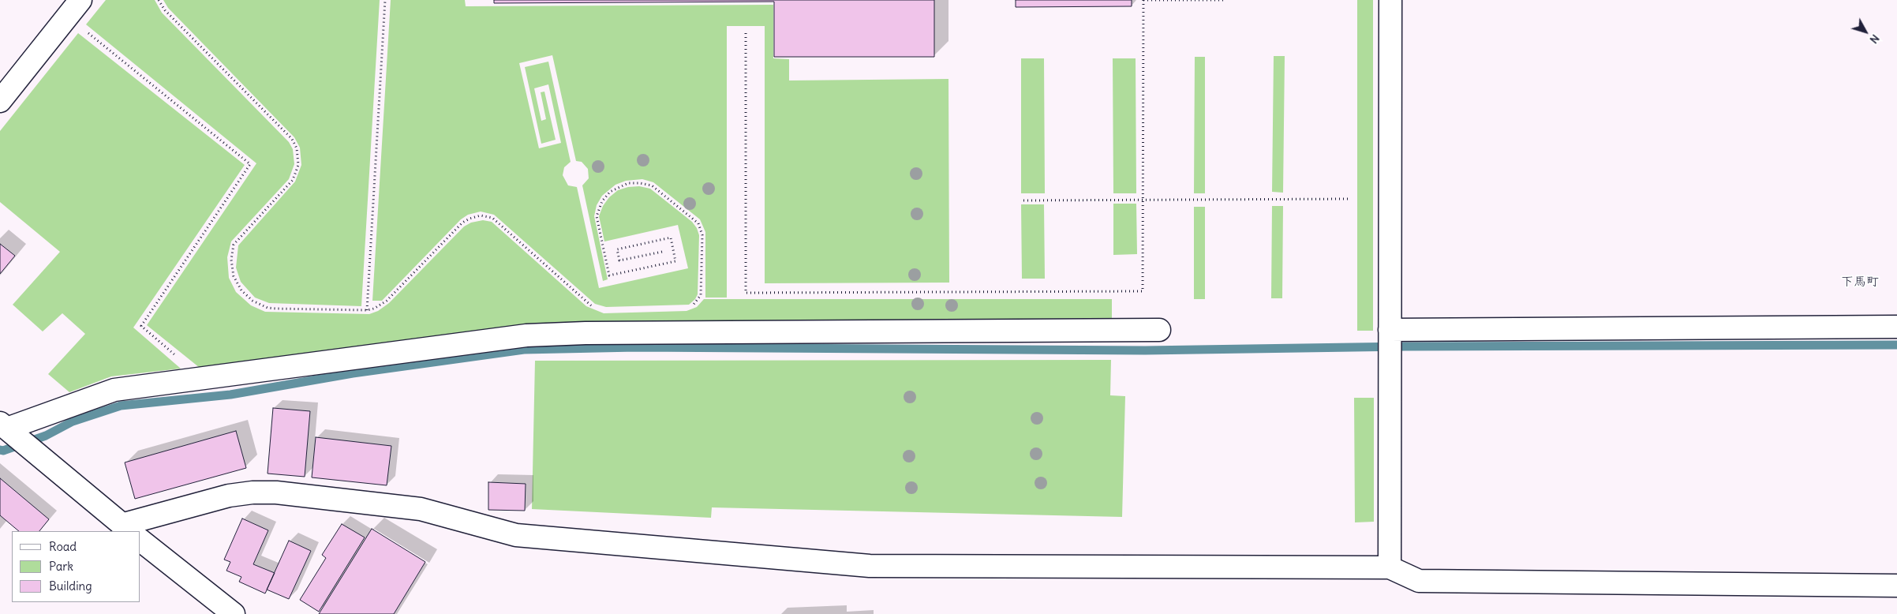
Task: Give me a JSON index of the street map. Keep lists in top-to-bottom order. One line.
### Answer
{"districts":["下馬町"],"legend":["Road","Park","Building"],"north":"bottom right"}
